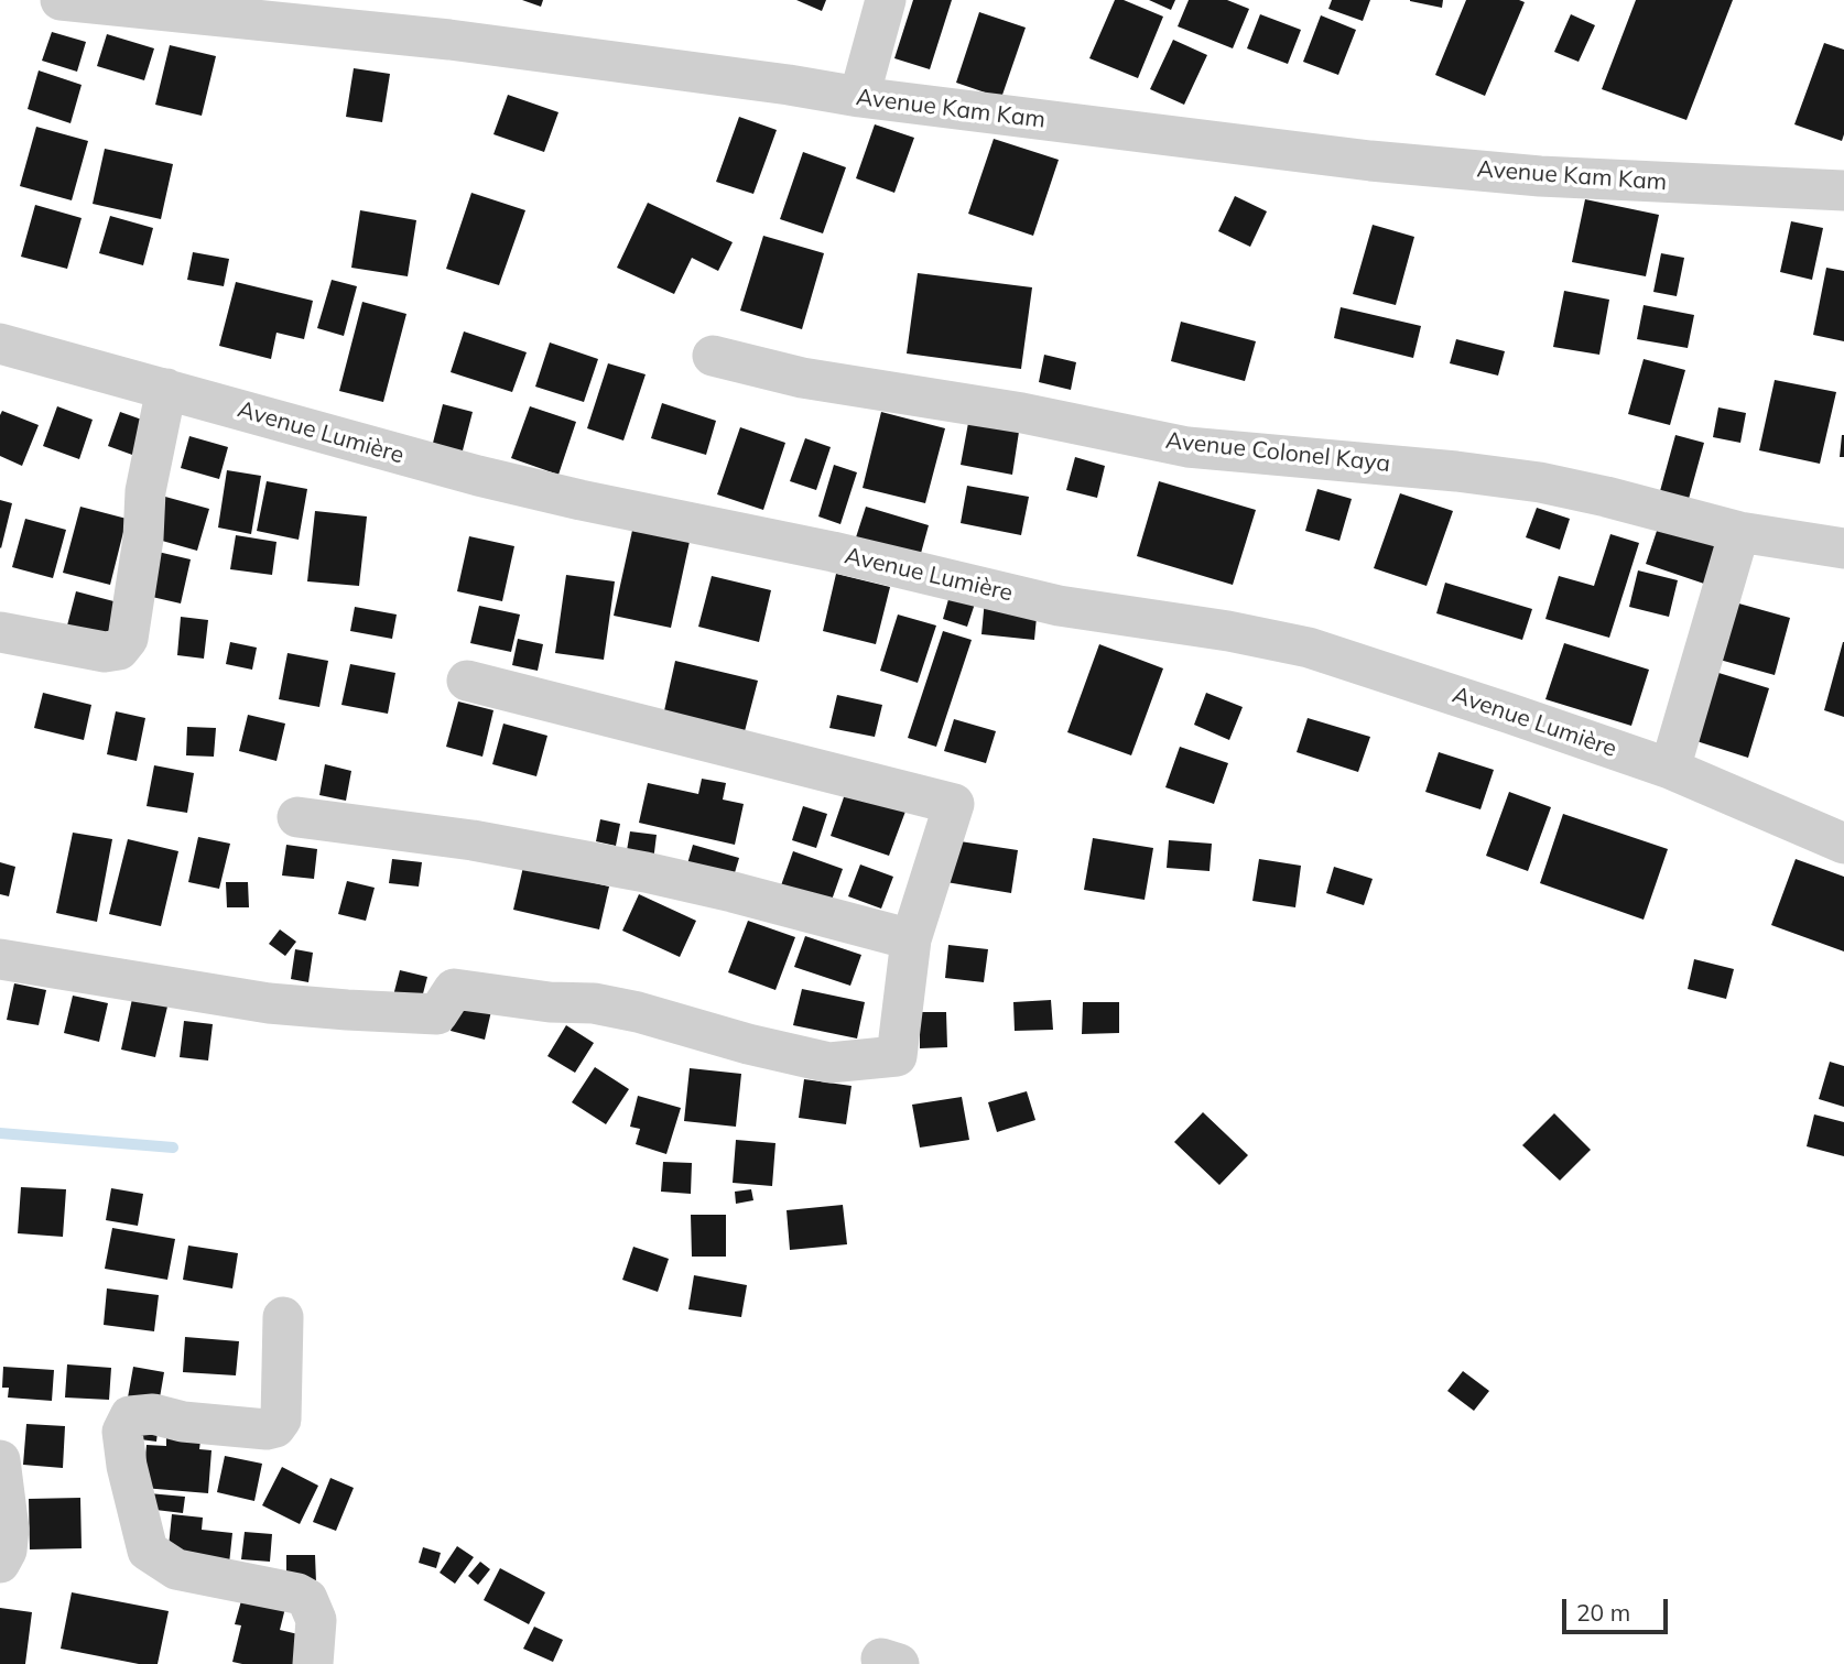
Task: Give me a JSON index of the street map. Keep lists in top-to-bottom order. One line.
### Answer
{"streets":{"street":["Avenue Kam Kam","Avenue Lumière","Avenue Colonel Kaya"]},"scale_bar":"20 m"}
